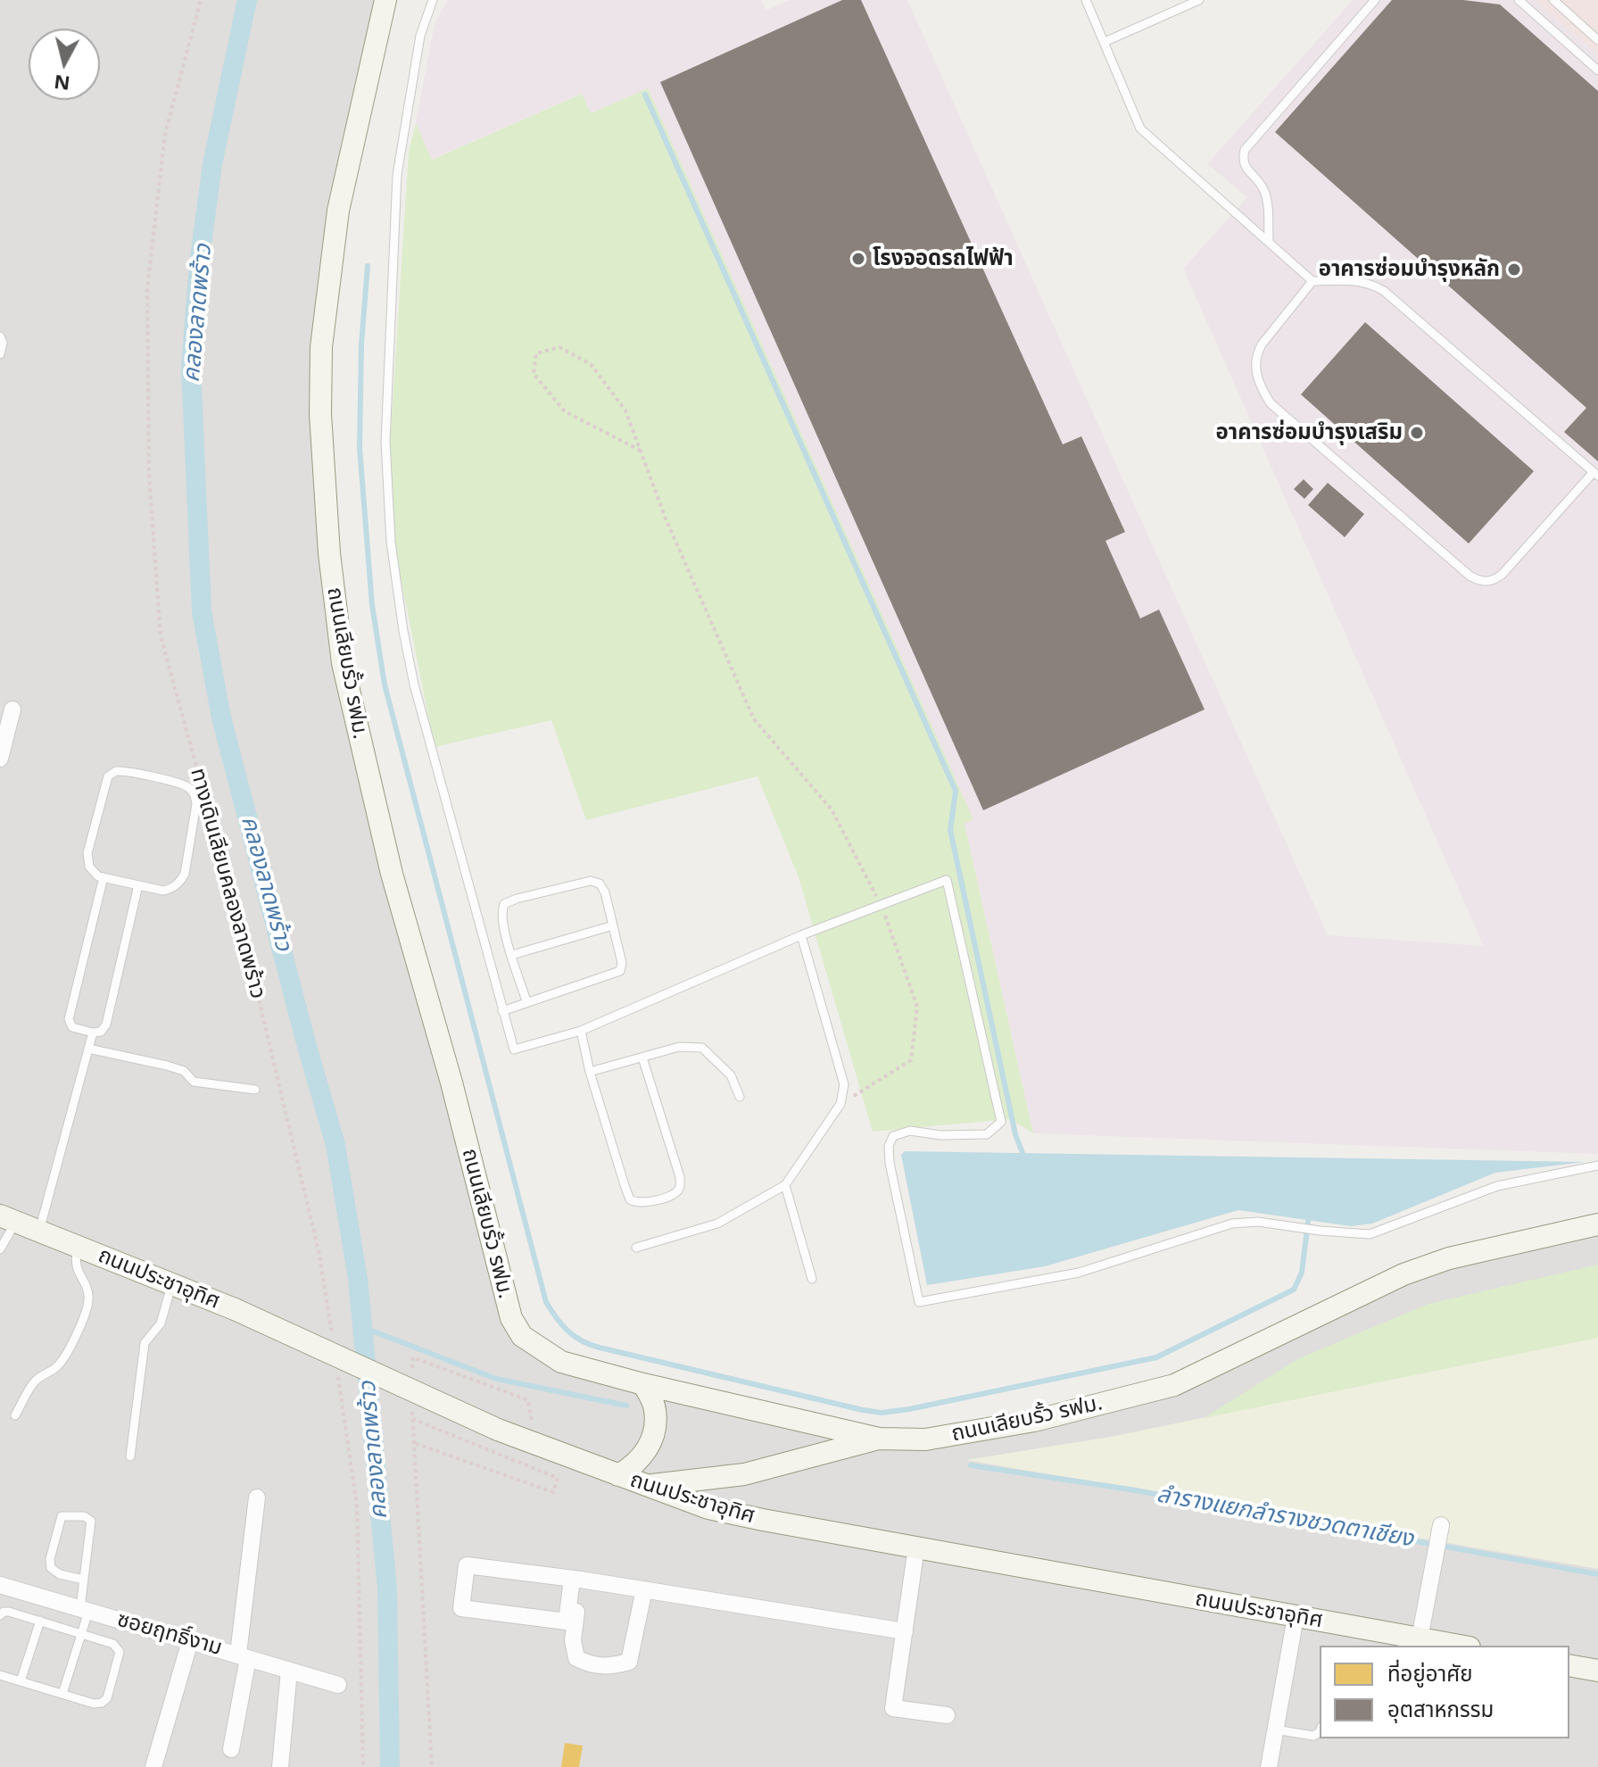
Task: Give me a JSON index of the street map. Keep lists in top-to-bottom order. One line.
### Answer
{"streets":{"street":["ถนนเลียบรั้ว รฟม.","ถนนประชาอุทิศ","ซอยฤทธิ์งาม"],"path":["ทางเดินเลียบคลองลาดพร้าว"]},"water":["คลองลาดพร้าว","ลำรางแยกลำรางชวดตาเชียง"],"places":["โรงจอดรถไฟฟ้า","อาคารซ่อมบำรุงหลัก","อาคารซ่อมบำรุงเสริม"],"legend":["ที่อยู่อาศัย","อุตสาหกรรม"],"north":"bottom"}
